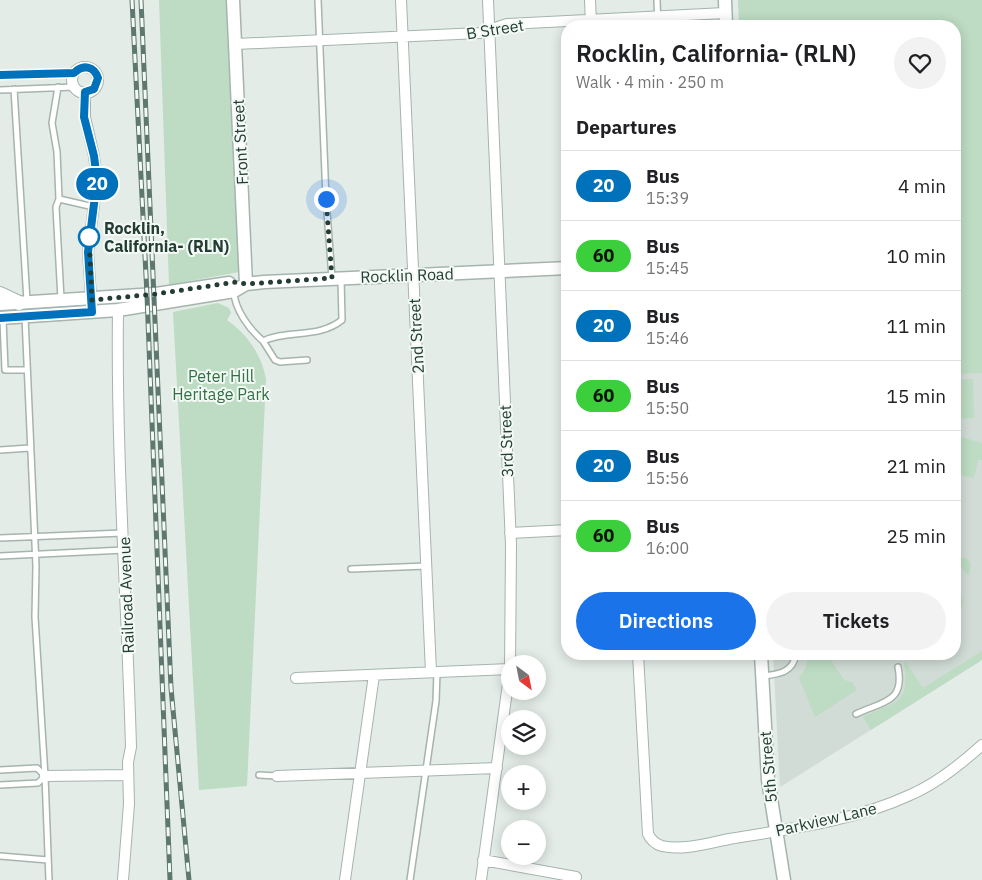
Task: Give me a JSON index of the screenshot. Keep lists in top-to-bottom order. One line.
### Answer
{"streets":{"street":["B Street","Front Street","Rocklin Road","2nd Street","3rd Street","Railroad Avenue","5th Street","Parkview Lane"]},"crossings":[["B Street","Front Street"],["B Street","2nd Street"],["B Street","3rd Street"],["Front Street","Rocklin Road"],["Rocklin Road","2nd Street"],["Rocklin Road","3rd Street"],["Rocklin Road","Railroad Avenue"],["5th Street","Parkview Lane"]],"parks":["Peter Hill Heritage Park"],"places":["Rocklin, California- (RLN)"],"lines":["bus line 20"],"north":"bottom right","page":{"on_map":"20","heading":[["Rocklin, California- (RLN)","Walk · 4 min · 250 m"],"Departures"],"list":[{"mark":"20","name":"Bus","note":"15:39","value":"4 min"},{"mark":"60","name":"Bus","note":"15:45","value":"10 min"},{"mark":"20","name":"Bus","note":"15:46","value":"11 min"},{"mark":"60","name":"Bus","note":"15:50","value":"15 min"},{"mark":"20","name":"Bus","note":"15:56","value":"21 min"},{"mark":"60","name":"Bus","note":"16:00","value":"25 min"}],"buttons":["Directions","Tickets"],"map_buttons":["+","−"]}}
